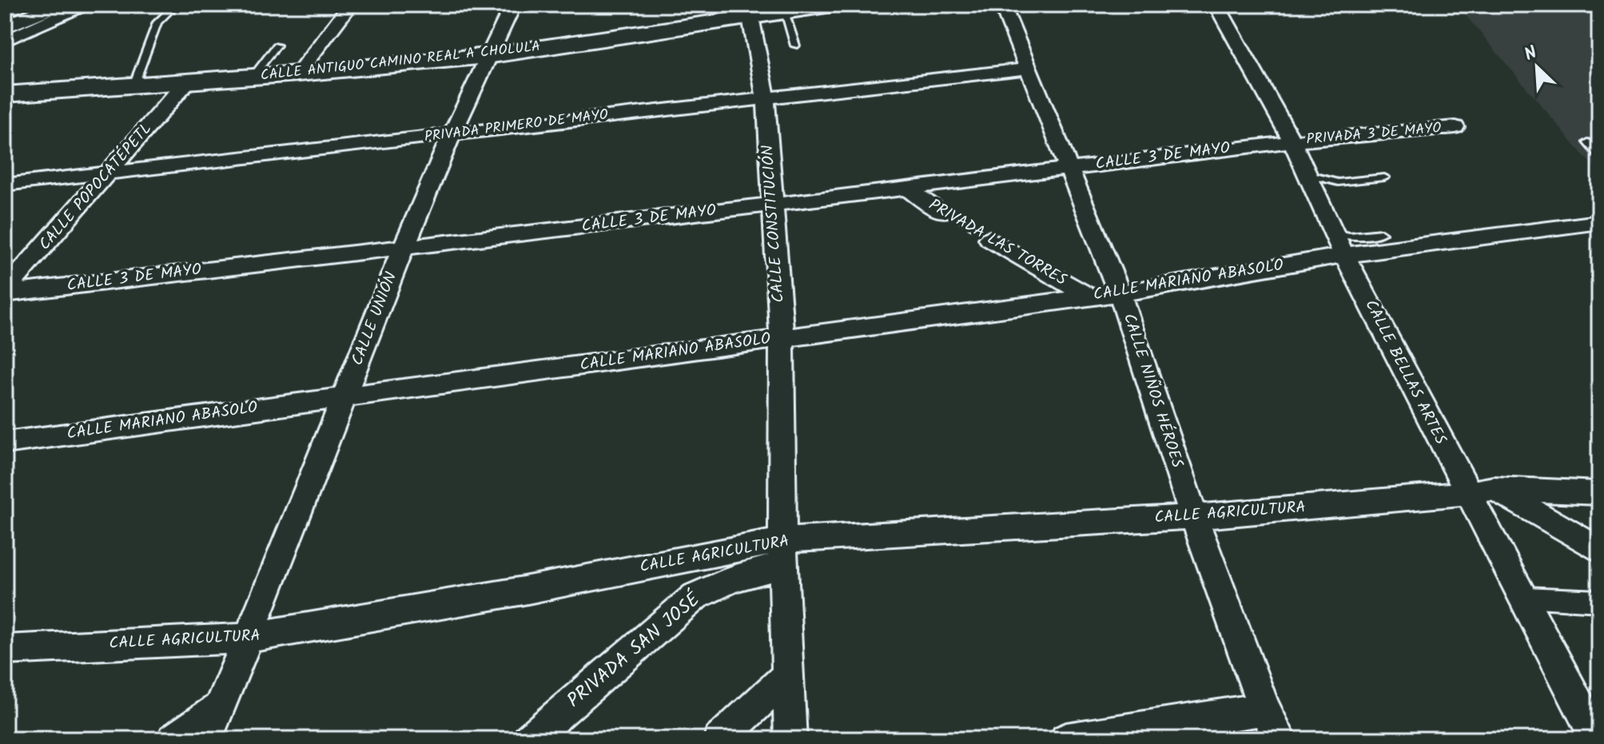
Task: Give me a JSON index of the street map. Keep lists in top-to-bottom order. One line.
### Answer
{"streets":{"main road":["CALLE ANTIGUO CAMINO REAL A CHOLULA"],"street":["PRIVADA PRIMERO DE MAYO","PRIVADA 3 DE MAYO","CALLE 3 DE MAYO","CALLE POPOCATÉPETL","CALLE CONSTITUCIÓN","PRIVADA LAS TORRES","CALLE MARIANO ABASOLO","CALLE UNIÓN","CALLE BELLAS ARTES","CALLE NIÑOS HÉROES","CALLE AGRICULTURA","PRIVADA SAN JOSÉ"]},"crossings":[["CALLE ANTIGUO CAMINO REAL A CHOLULA","CALLE POPOCATÉPETL"],["CALLE ANTIGUO CAMINO REAL A CHOLULA","CALLE CONSTITUCIÓN"],["CALLE ANTIGUO CAMINO REAL A CHOLULA","CALLE UNIÓN"],["PRIVADA PRIMERO DE MAYO","CALLE POPOCATÉPETL"],["PRIVADA PRIMERO DE MAYO","CALLE CONSTITUCIÓN"],["PRIVADA PRIMERO DE MAYO","CALLE UNIÓN"],["PRIVADA PRIMERO DE MAYO","CALLE NIÑOS HÉROES"],["PRIVADA 3 DE MAYO","CALLE 3 DE MAYO"],["PRIVADA 3 DE MAYO","CALLE BELLAS ARTES"],["CALLE 3 DE MAYO","CALLE POPOCATÉPETL"],["CALLE 3 DE MAYO","CALLE CONSTITUCIÓN"],["CALLE 3 DE MAYO","PRIVADA LAS TORRES"],["CALLE 3 DE MAYO","CALLE UNIÓN"],["CALLE 3 DE MAYO","CALLE BELLAS ARTES"],["CALLE 3 DE MAYO","CALLE NIÑOS HÉROES"],["CALLE CONSTITUCIÓN","CALLE MARIANO ABASOLO"],["CALLE CONSTITUCIÓN","CALLE AGRICULTURA"],["CALLE CONSTITUCIÓN","PRIVADA SAN JOSÉ"],["PRIVADA LAS TORRES","CALLE MARIANO ABASOLO"],["CALLE MARIANO ABASOLO","CALLE UNIÓN"],["CALLE MARIANO ABASOLO","CALLE BELLAS ARTES"],["CALLE MARIANO ABASOLO","CALLE NIÑOS HÉROES"],["CALLE UNIÓN","CALLE AGRICULTURA"],["CALLE BELLAS ARTES","CALLE AGRICULTURA"],["CALLE NIÑOS HÉROES","CALLE AGRICULTURA"],["CALLE AGRICULTURA","PRIVADA SAN JOSÉ"]],"north":"top left"}
